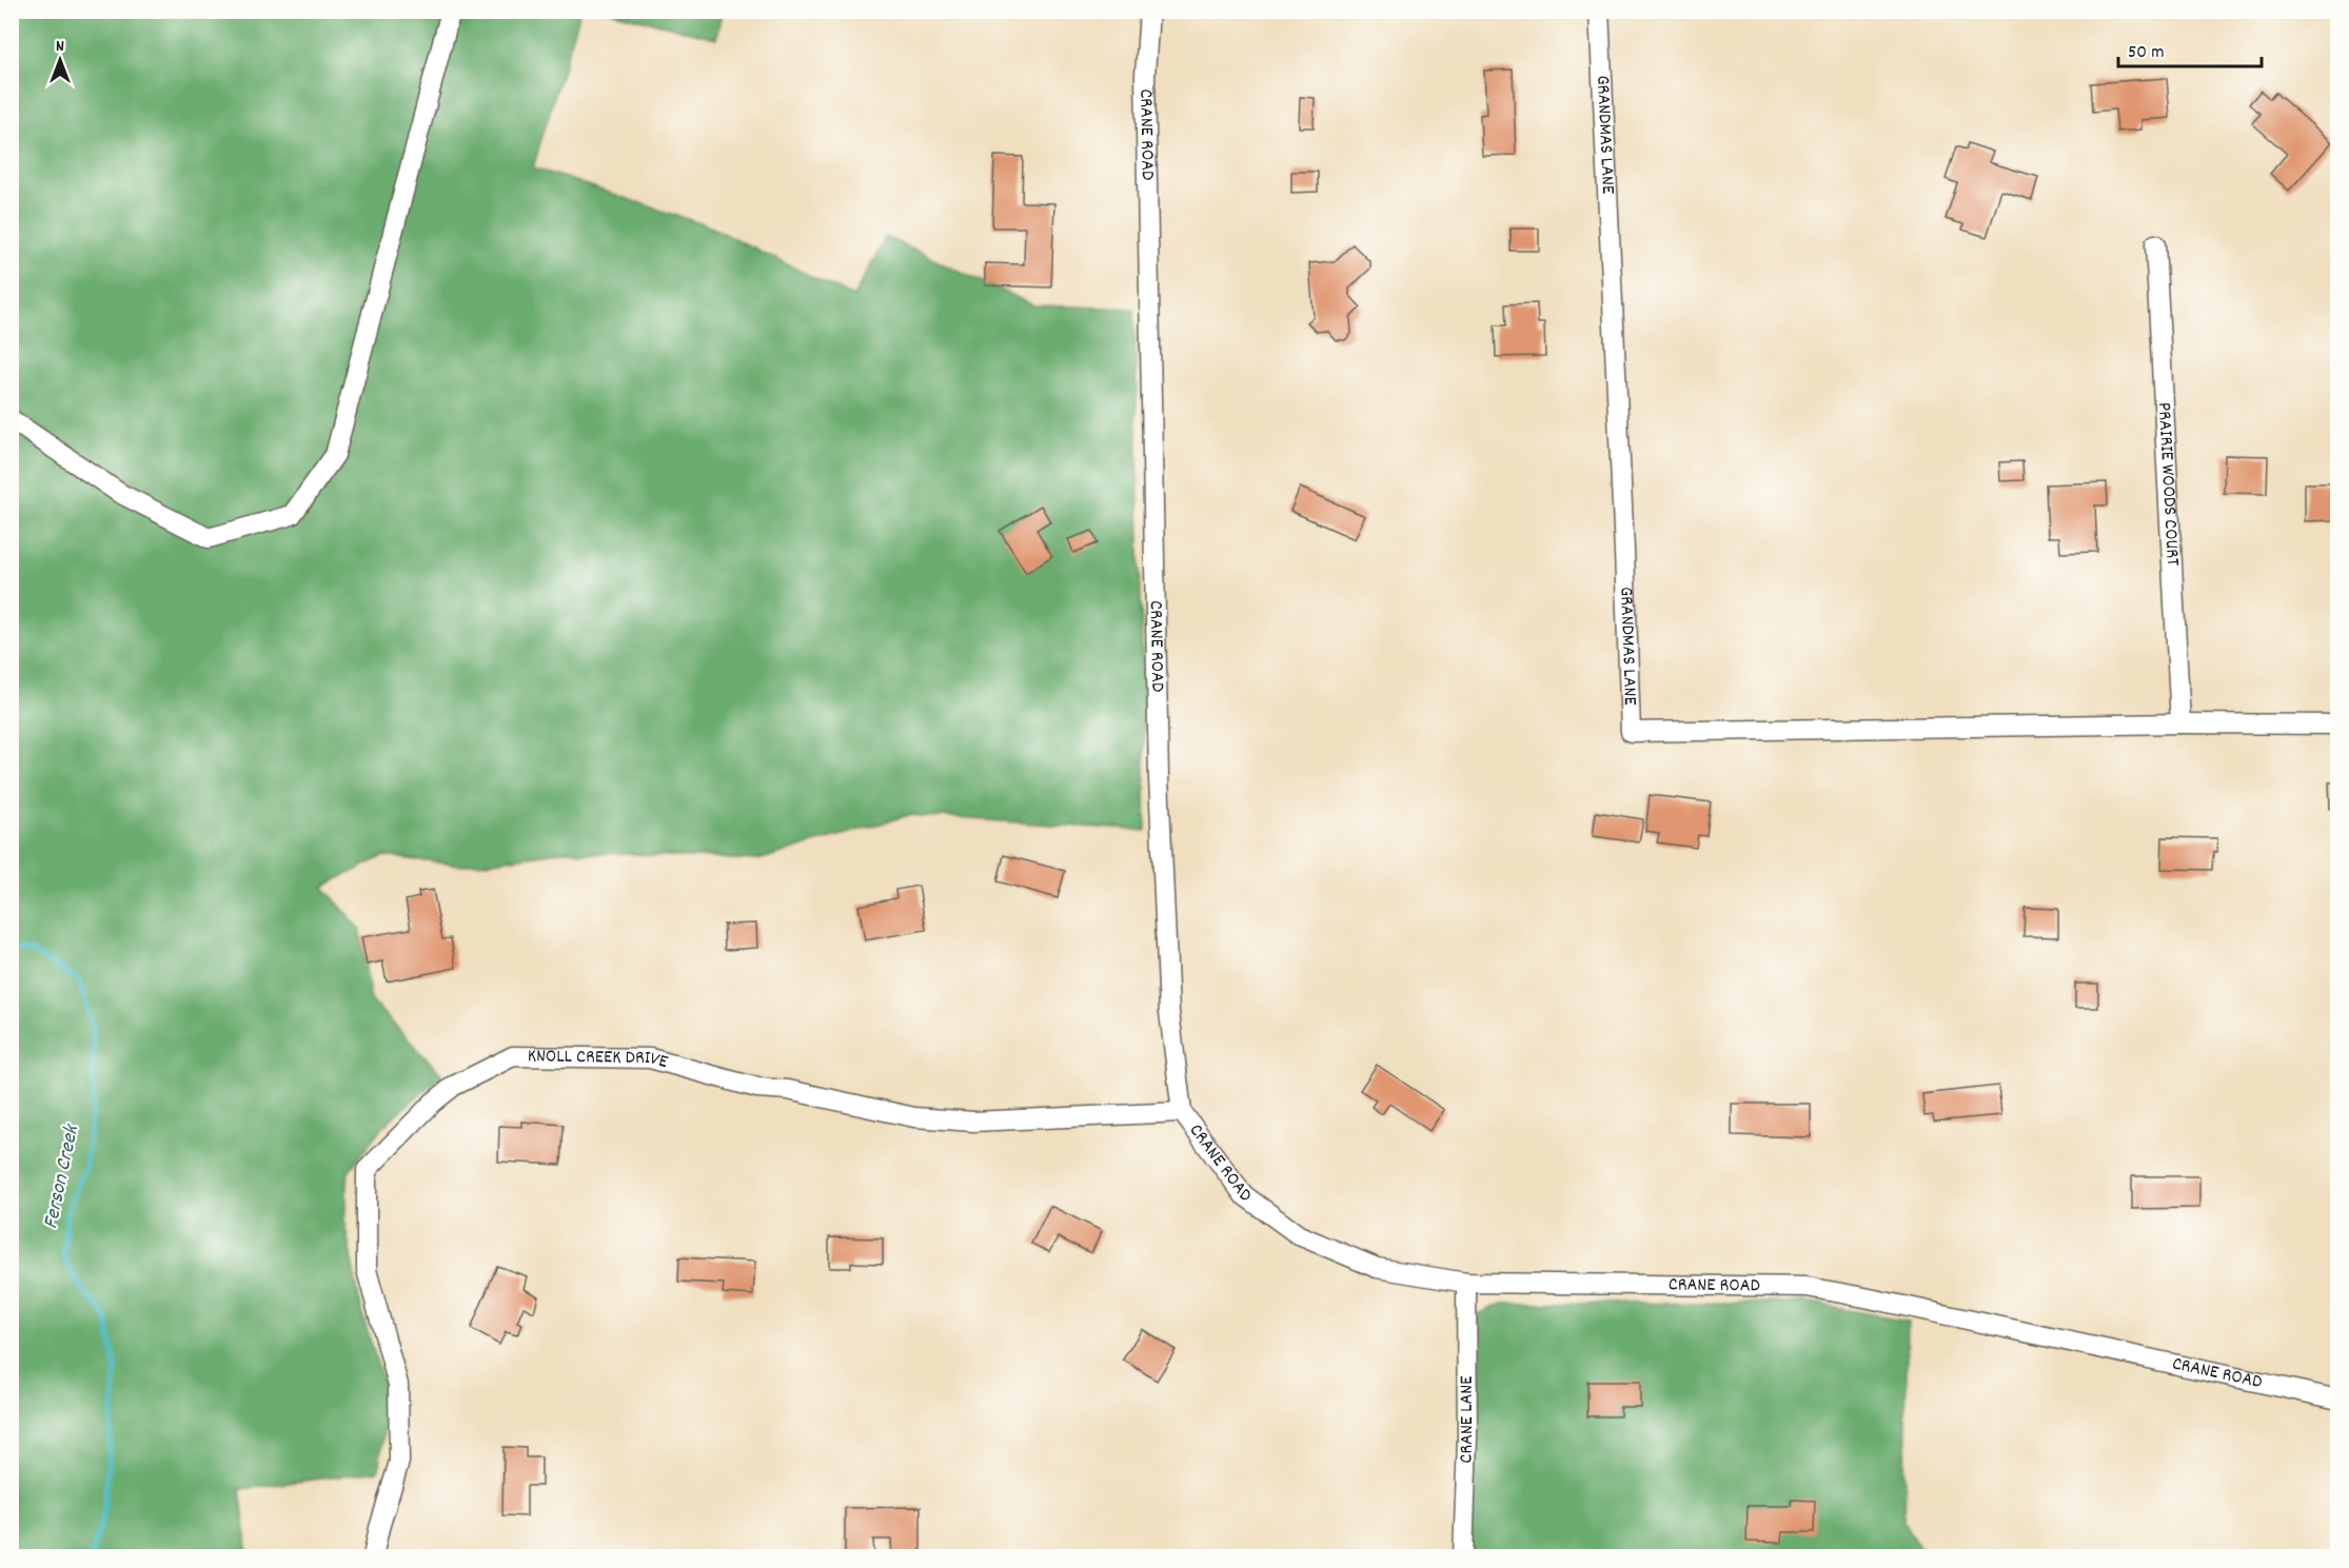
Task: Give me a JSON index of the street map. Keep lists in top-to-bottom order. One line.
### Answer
{"streets":{"street":["CRANE ROAD","GRANDMAS LANE","PRAIRIE WOODS COURT","KNOLL CREEK DRIVE","CRANE LANE"]},"crossings":[["CRANE ROAD","KNOLL CREEK DRIVE"],["CRANE ROAD","CRANE LANE"],["GRANDMAS LANE","PRAIRIE WOODS COURT"]],"water":["Ferson Creek"],"scale_bar":"50 m","north":"top"}
